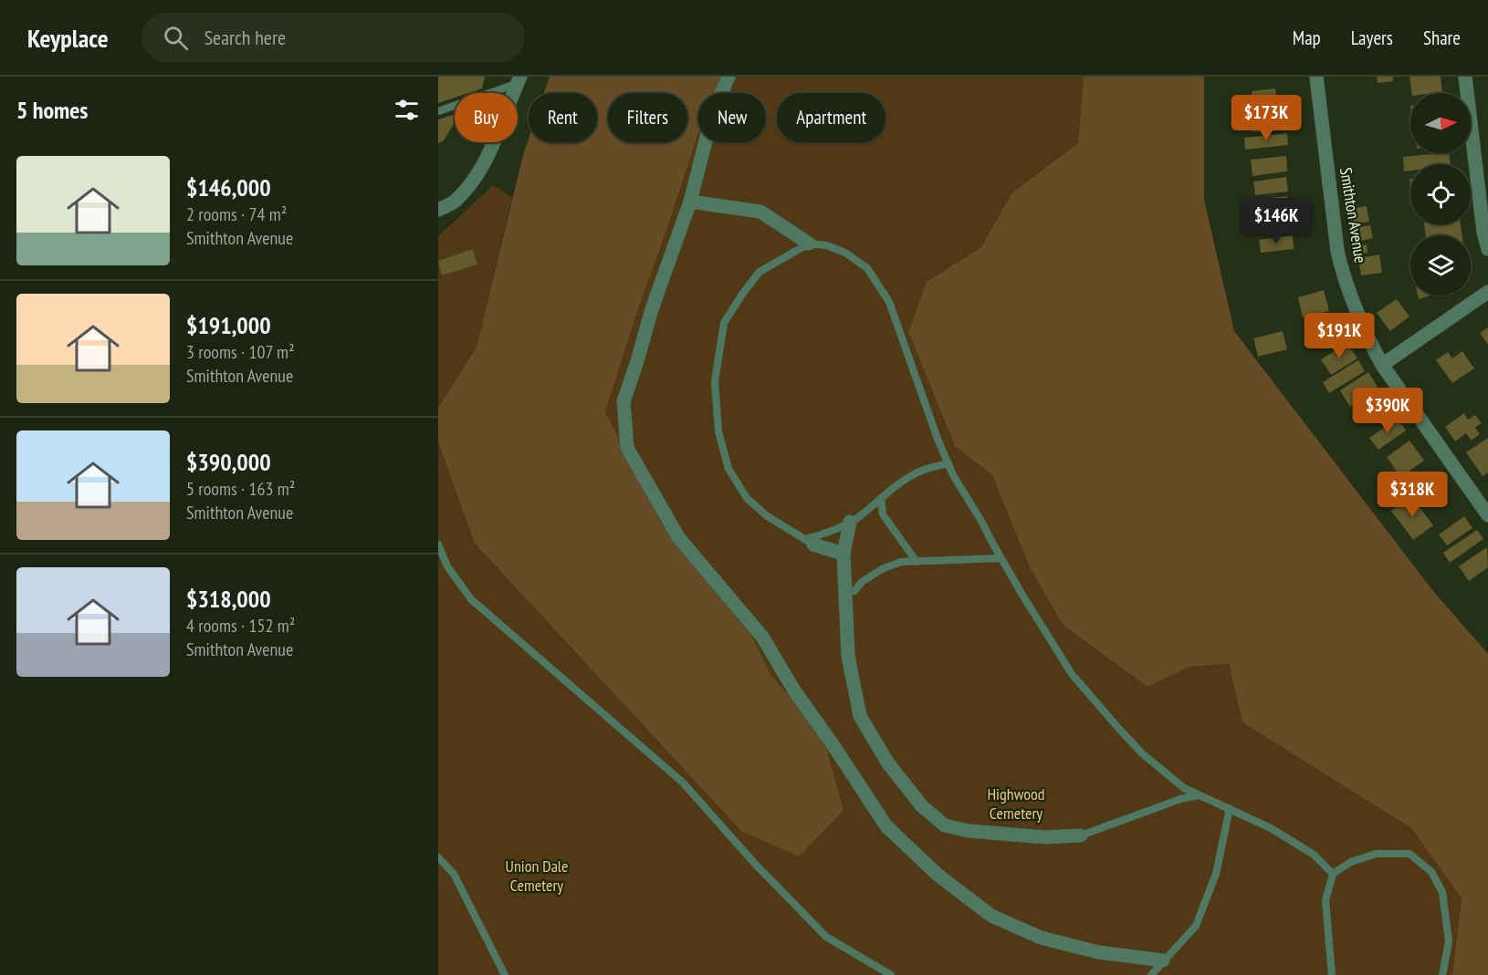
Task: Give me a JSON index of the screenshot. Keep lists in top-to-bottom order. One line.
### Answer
{"streets":{"street":["Smithton Avenue"]},"parks":["Highwood Cemetery","Union Dale Cemetery"],"north":"right","page":{"header":"Keyplace","search":"Search here","nav":["Map","Layers","Share"],"heading":"5 homes","chip":["Buy","Rent","Filters","New","Apartment"],"price":["$173K","$146K","$191K","$390K","$318K"],"list":[{"name":"$146,000","note":"2 rooms · 74 m² · Smithton Avenue"},{"name":"$191,000","note":"3 rooms · 107 m² · Smithton Avenue"},{"name":"$390,000","note":"5 rooms · 163 m² · Smithton Avenue"},{"name":"$318,000","note":"4 rooms · 152 m² · Smithton Avenue"}]}}
